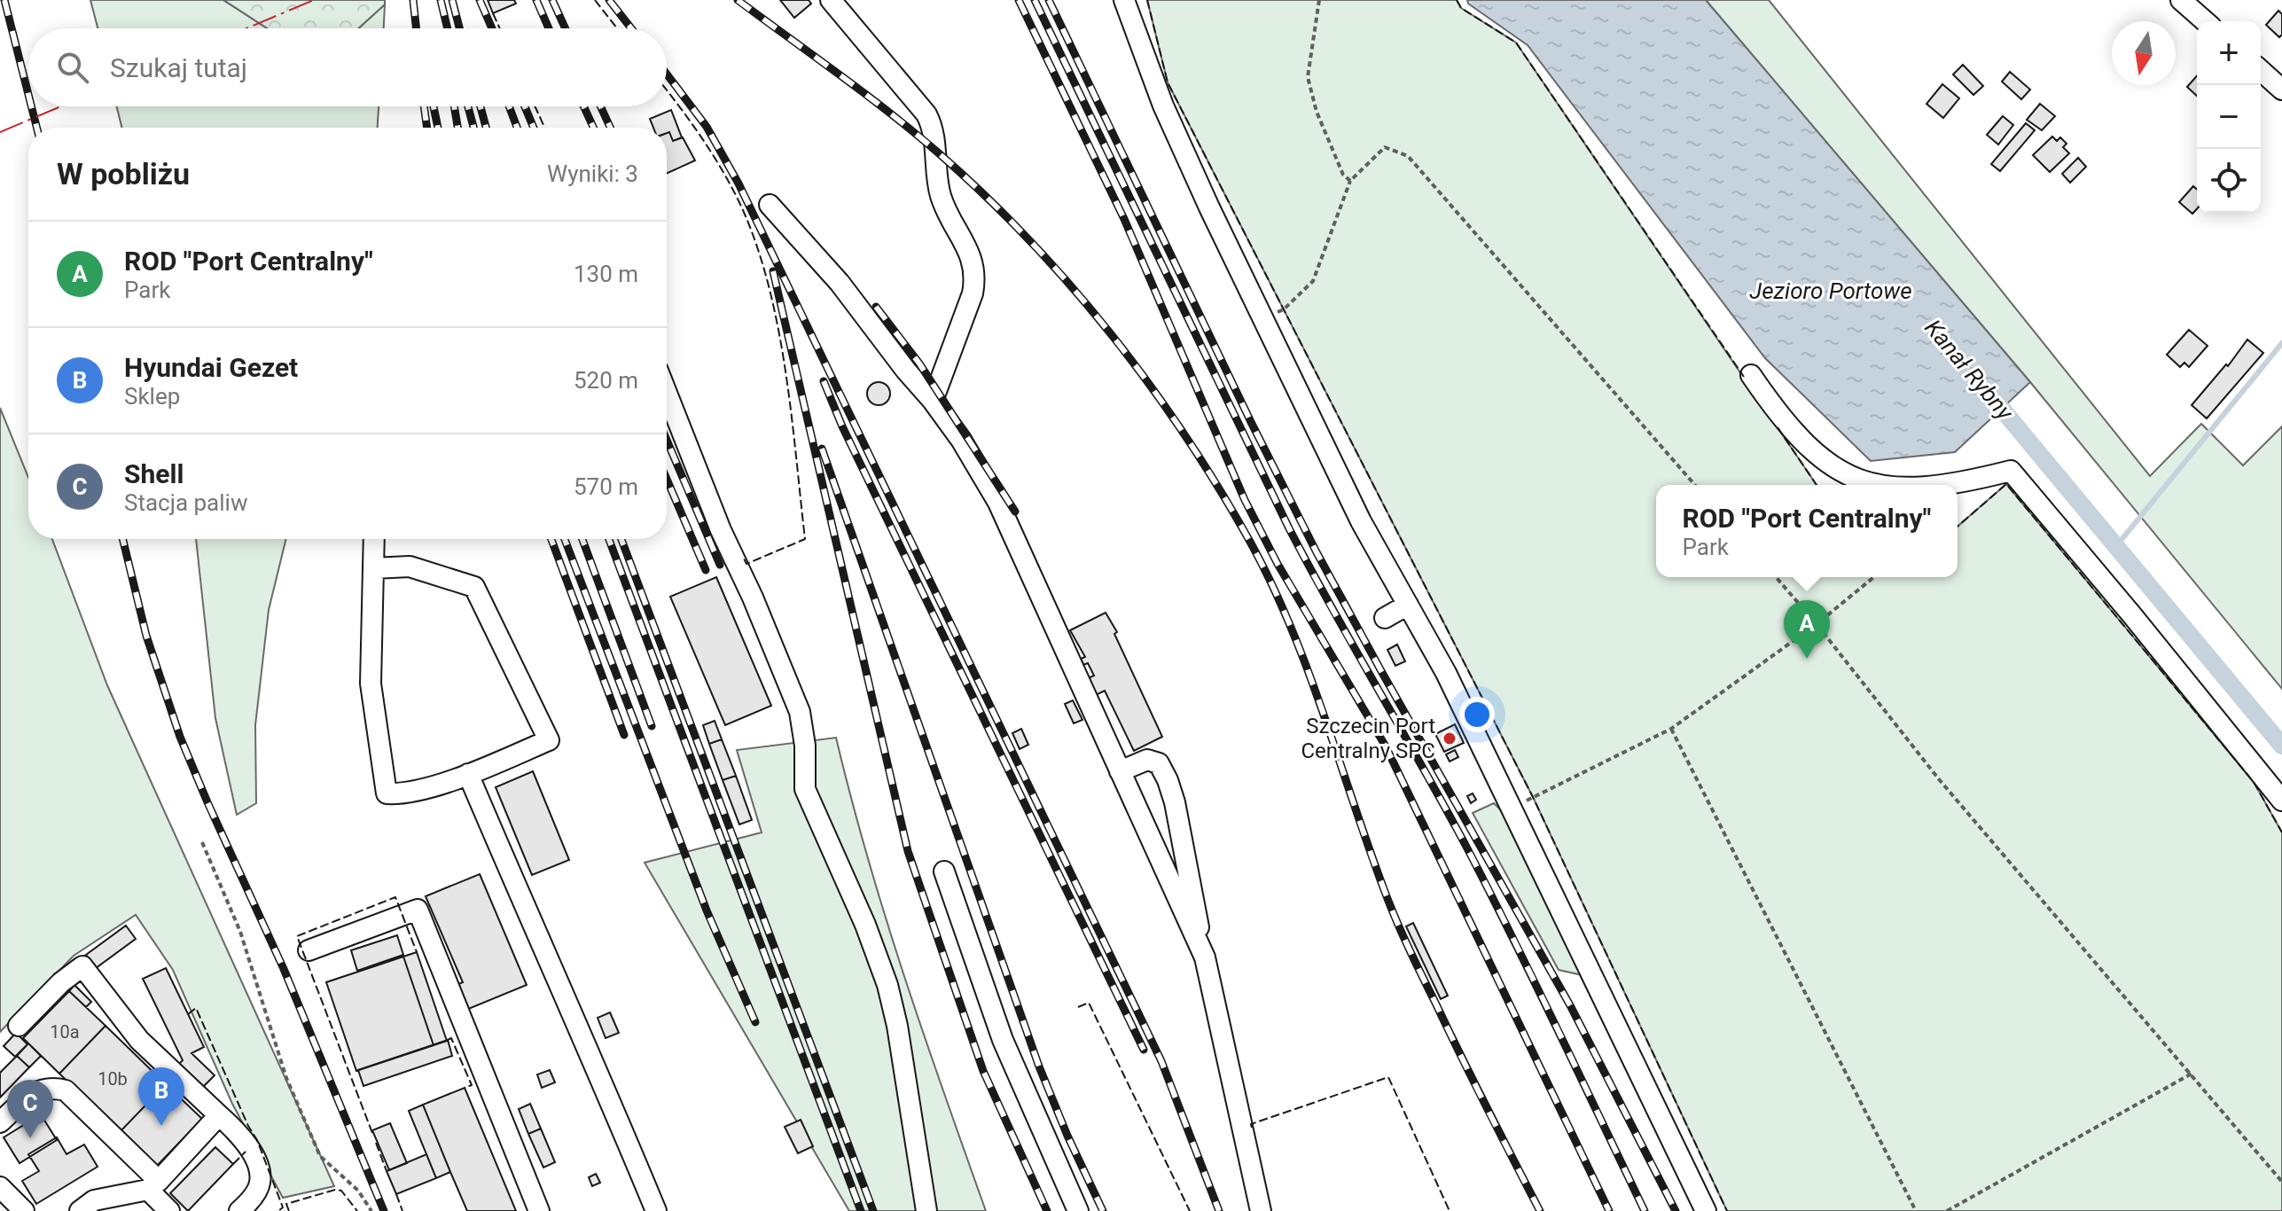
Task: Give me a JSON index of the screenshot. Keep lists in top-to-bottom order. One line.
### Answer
{"water":["Jezioro Portowe","Kanał Rybny"],"places":["Szczecin Port Centralny SPC"],"house_numbers":["10a","10b"],"north":"bottom","page":{"map_buttons":["+","−"],"search":"Szukaj tutaj","heading":["W pobliżu","Wyniki: 3"],"list":[{"mark":"A","name":"ROD \"Port Centralny\"","note":"Park","value":"130 m"},{"mark":"B","name":"Hyundai Gezet","note":"Sklep","value":"520 m"},{"mark":"C","name":"Shell","note":"Stacja paliw","value":"570 m"}],"popup":["ROD \"Port Centralny\"","Park"],"pins":["A","B","C"]}}
